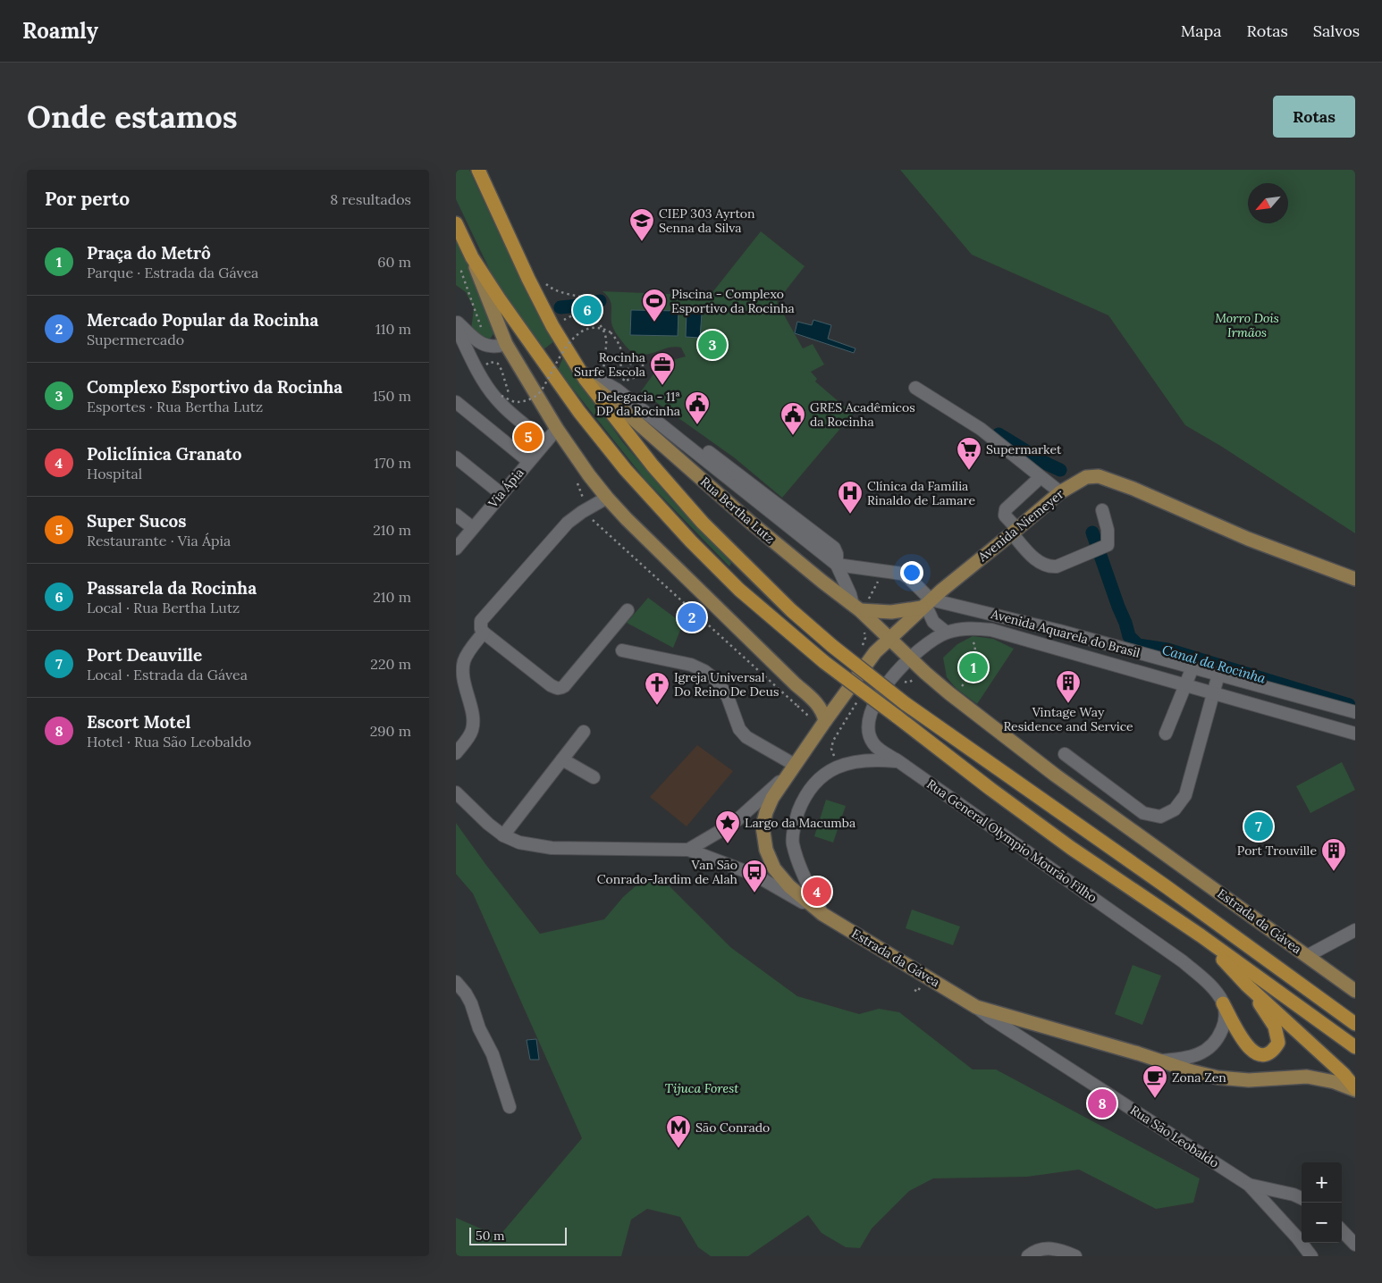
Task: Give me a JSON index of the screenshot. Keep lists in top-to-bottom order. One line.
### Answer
{"streets":{"main road":["Rua Bertha Lutz","Avenida Niemeyer","Estrada da Gávea"],"street":["Via Ápia","Avenida Aquarela do Brasil","Rua General Olympio Mourão Filho","Rua São Leobaldo"]},"crossings":[["Rua Bertha Lutz","Avenida Niemeyer"],["Rua Bertha Lutz","Estrada da Gávea"],["Avenida Niemeyer","Avenida Aquarela do Brasil"],["Avenida Niemeyer","Estrada da Gávea"],["Avenida Aquarela do Brasil","Rua General Olympio Mourão Filho"],["Avenida Aquarela do Brasil","Estrada da Gávea"],["Estrada da Gávea","Rua São Leobaldo"]],"water":["Canal da Rocinha"],"parks":["Morro Dois Irmãos","Tijuca Forest"],"places":{"school or university":["CIEP 303 Ayrton Senna da Silva"],"sports":["Piscina - Complexo Esportivo da Rocinha"],"office":["Rocinha Surfe Escola"],"public building":["Delegacia - 11ª DP da Rocinha","GRES Acadêmicos da Rocinha"],"supermarket":["Supermarket"],"hospital":["Clínica da Família Rinaldo de Lamare"],"building":["Vintage Way Residence and Service","Port Trouville"],"church":["Igreja Universal Do Reino De Deus"],"place":["Largo da Macumba"],"bus stop":["Van São Conrado-Jardim de Alah"],"cafe":["Zona Zen"],"metro station":["São Conrado"]},"scale_bar":"50 m","north":"bottom left","page":{"header":"Roamly","nav":["Mapa","Rotas","Salvos"],"buttons":"Rotas","title":"Onde estamos","heading":["Por perto","8 resultados"],"list":[{"mark":"1","name":"Praça do Metrô","note":"Parque · Estrada da Gávea","value":"60 m"},{"mark":"2","name":"Mercado Popular da Rocinha","note":"Supermercado","value":"110 m"},{"mark":"3","name":"Complexo Esportivo da Rocinha","note":"Esportes · Rua Bertha Lutz","value":"150 m"},{"mark":"4","name":"Policlínica Granato","note":"Hospital","value":"170 m"},{"mark":"5","name":"Super Sucos","note":"Restaurante · Via Ápia","value":"210 m"},{"mark":"6","name":"Passarela da Rocinha","note":"Local · Rua Bertha Lutz","value":"210 m"},{"mark":"7","name":"Port Deauville","note":"Local · Estrada da Gávea","value":"220 m"},{"mark":"8","name":"Escort Motel","note":"Hotel · Rua São Leobaldo","value":"290 m"}],"pins":["6","3","5","2","1","7","4","8"],"map_buttons":["+","−"],"scale":"50 m"}}
